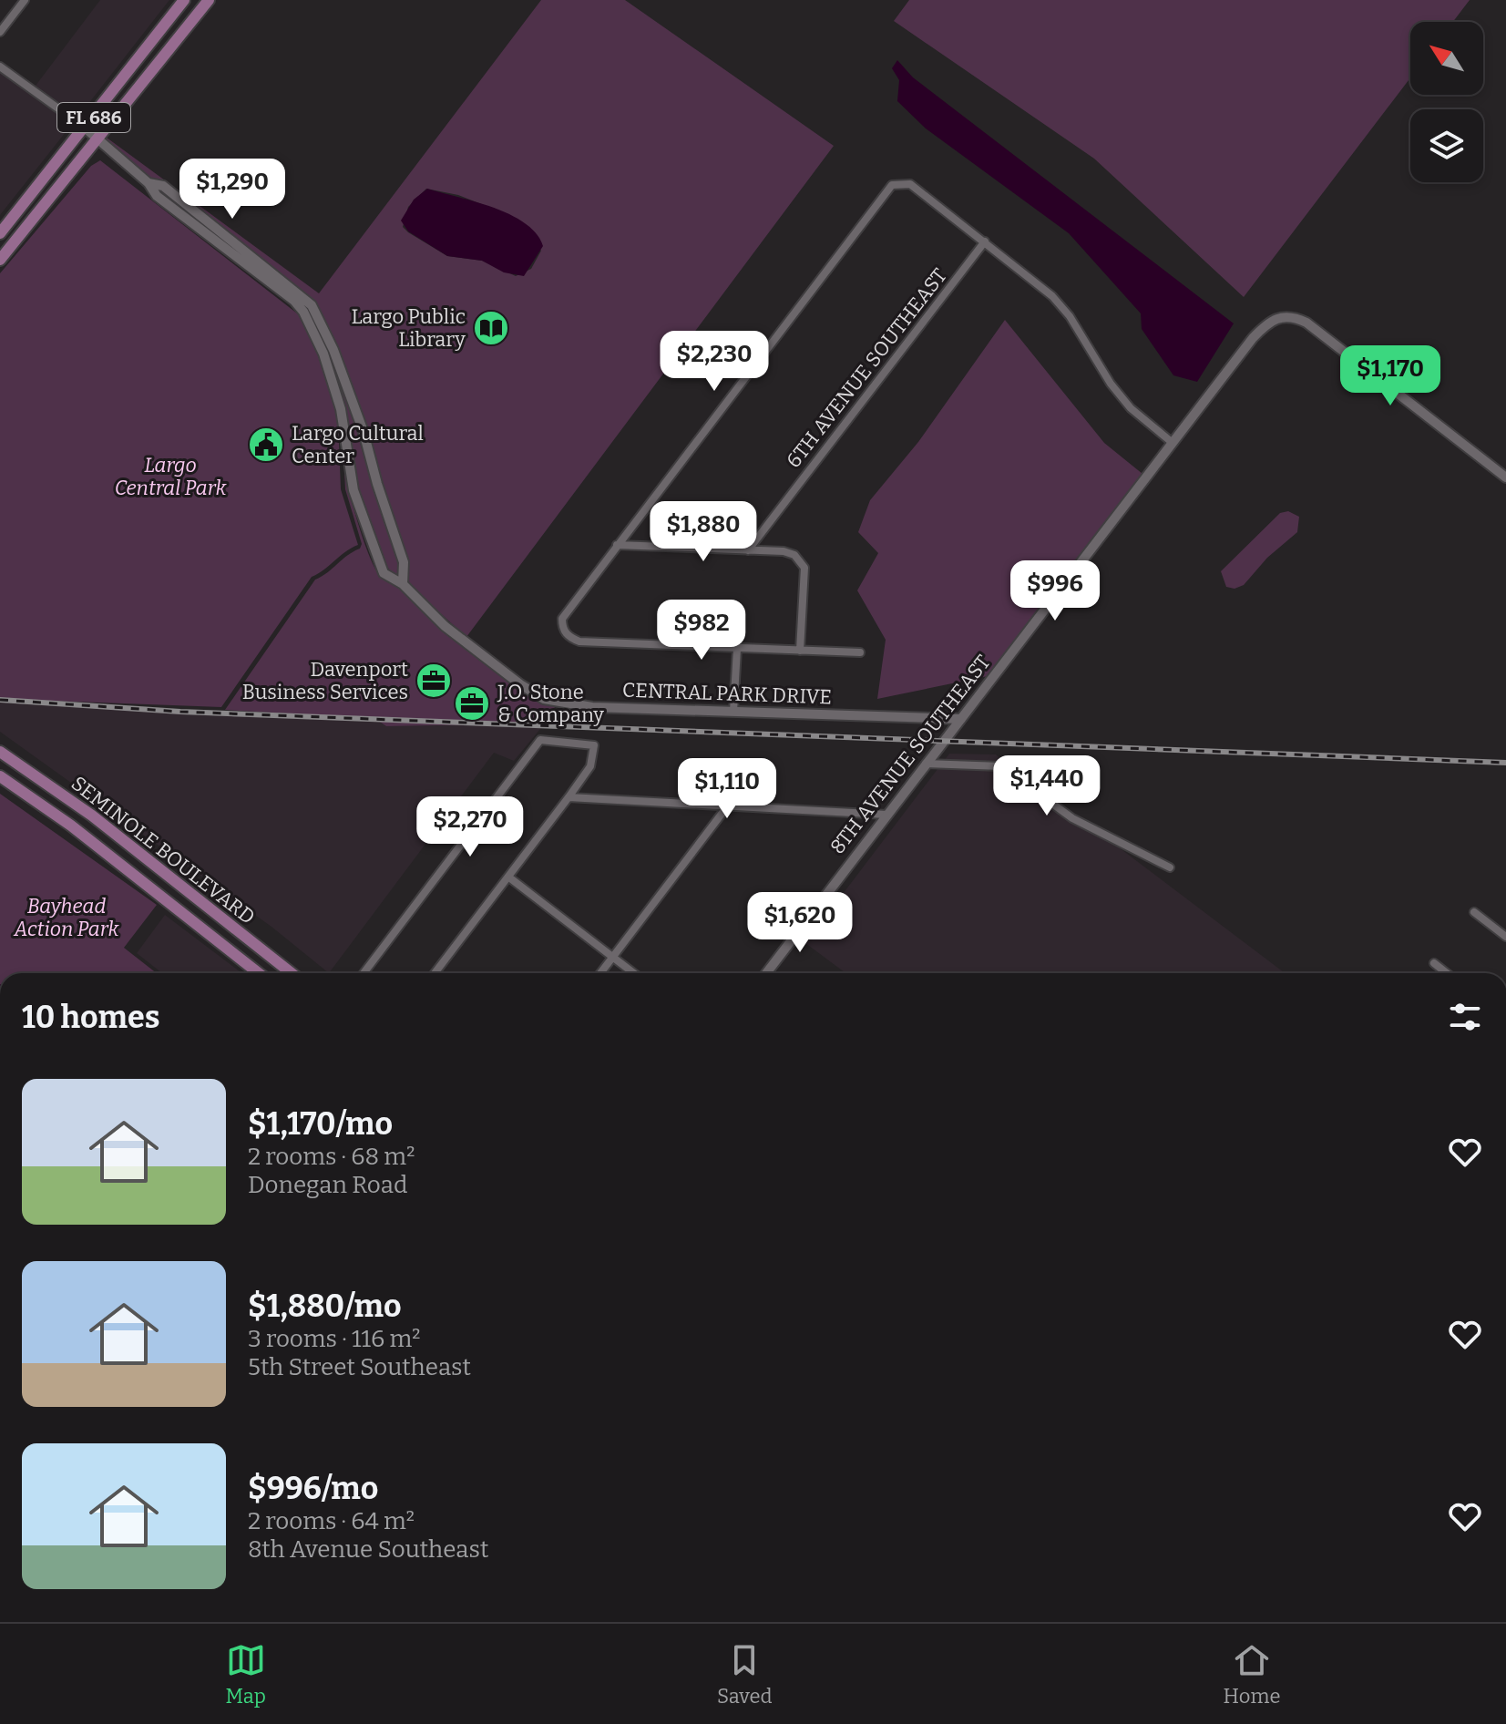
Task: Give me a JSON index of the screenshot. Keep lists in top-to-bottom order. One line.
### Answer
{"streets":{"main road":["FL 686","SEMINOLE BOULEVARD"],"street":["6TH AVENUE SOUTHEAST","CENTRAL PARK DRIVE","8TH AVENUE SOUTHEAST"]},"crossings":[["FL 686","CENTRAL PARK DRIVE"],["CENTRAL PARK DRIVE","8TH AVENUE SOUTHEAST"]],"parks":["Largo Central Park","Bayhead Action Park"],"places":{"library":["Largo Public Library"],"public building":["Largo Cultural Center"],"office":["Davenport Business Services","J.O. Stone & Company"]},"north":"top left","page":{"price":["$1,290","$2,230","$1,170","$1,880","$996","$982","$1,440","$1,110","$2,270","$1,620"],"heading":"10 homes","list":[{"name":"$1,170/mo","note":"2 rooms · 68 m² · Donegan Road"},{"name":"$1,880/mo","note":"3 rooms · 116 m² · 5th Street Southeast"},{"name":"$996/mo","note":"2 rooms · 64 m² · 8th Avenue Southeast"}],"tabs":["Map","Saved","Home"]}}
